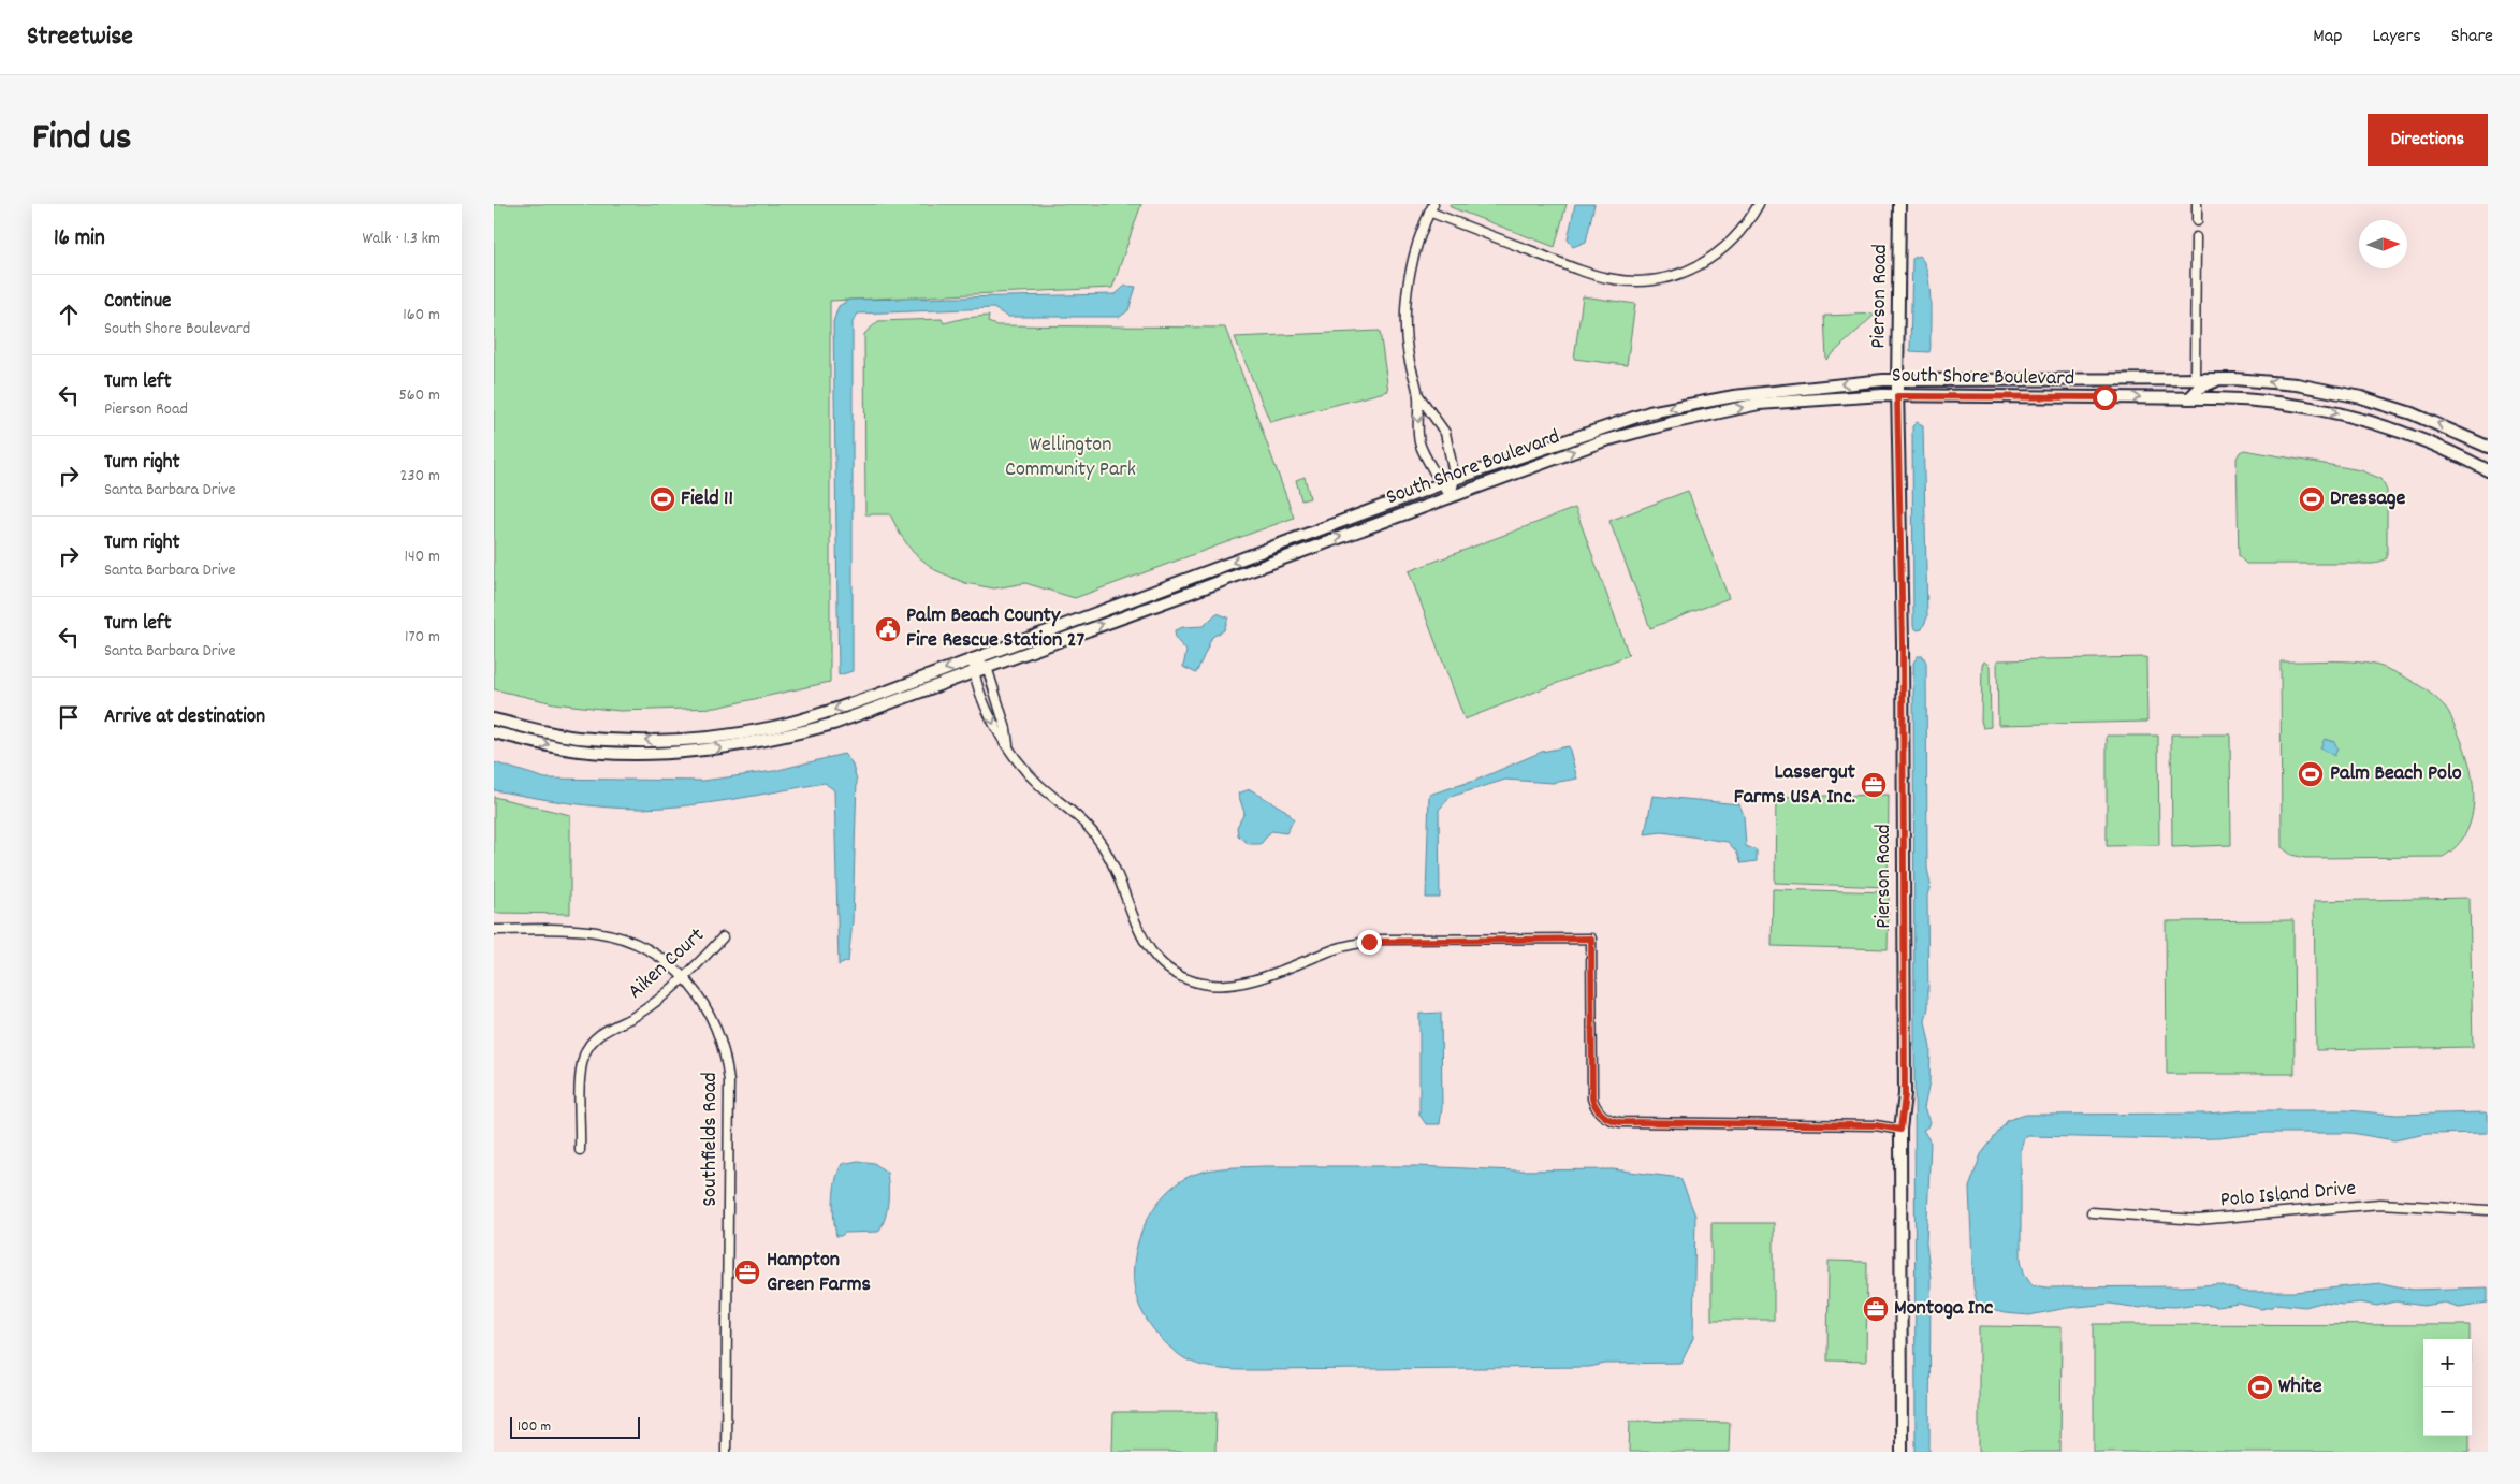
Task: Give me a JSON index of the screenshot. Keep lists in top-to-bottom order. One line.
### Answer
{"streets":{"street":["Pierson Road","South Shore Boulevard","Aiken Court","Southfields Road","Polo Island Drive"]},"crossings":[["Pierson Road","South Shore Boulevard"],["Aiken Court","Southfields Road"]],"parks":["Wellington Community Park"],"places":{"sports":["Field 11","Dressage","Palm Beach Polo","White"],"public building":["Palm Beach County Fire Rescue Station 27"],"office":["Lassergut Farms USA Inc.","Hampton Green Farms","Montoga Inc"]},"scale_bar":"100 m","north":"right","page":{"header":"Streetwise","nav":["Map","Layers","Share"],"title":"Find us","buttons":"Directions","heading":["16 min","Walk · 1.3 km"],"list":[["Continue","South Shore Boulevard","160 m"],["Turn left","Pierson Road","560 m"],["Turn right","Santa Barbara Drive","230 m"],["Turn right","Santa Barbara Drive","140 m"],["Turn left","Santa Barbara Drive","170 m"],"Arrive at destination"],"map_buttons":["+","−"],"scale":"100 m"}}
